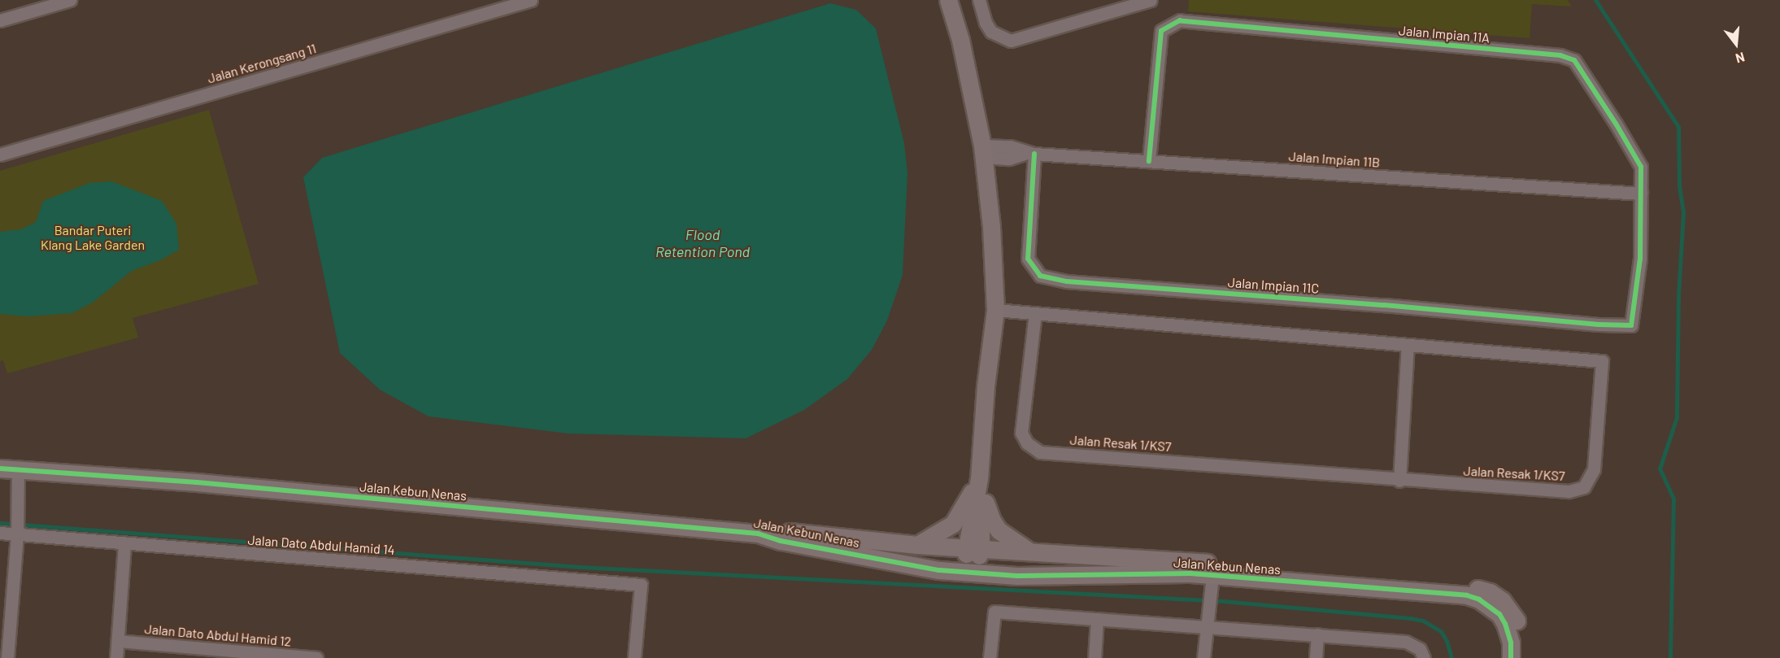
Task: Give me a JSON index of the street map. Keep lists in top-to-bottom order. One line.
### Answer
{"streets":{"street":["Jalan Impian 11A","Jalan Kerongsang 11","Jalan Impian 11B","Jalan Impian 11C","Jalan Resak 1/KS7","Jalan Kebun Nenas","Jalan Dato Abdul Hamid 14","Jalan Dato Abdul Hamid 12"]},"crossings":[["Jalan Impian 11A","Jalan Impian 11B"],["Jalan Impian 11A","Jalan Impian 11C"],["Jalan Impian 11B","Jalan Impian 11C"]],"water":["Flood Retention Pond"],"parks":["Bandar Puteri Klang Lake Garden"],"north":"bottom"}
